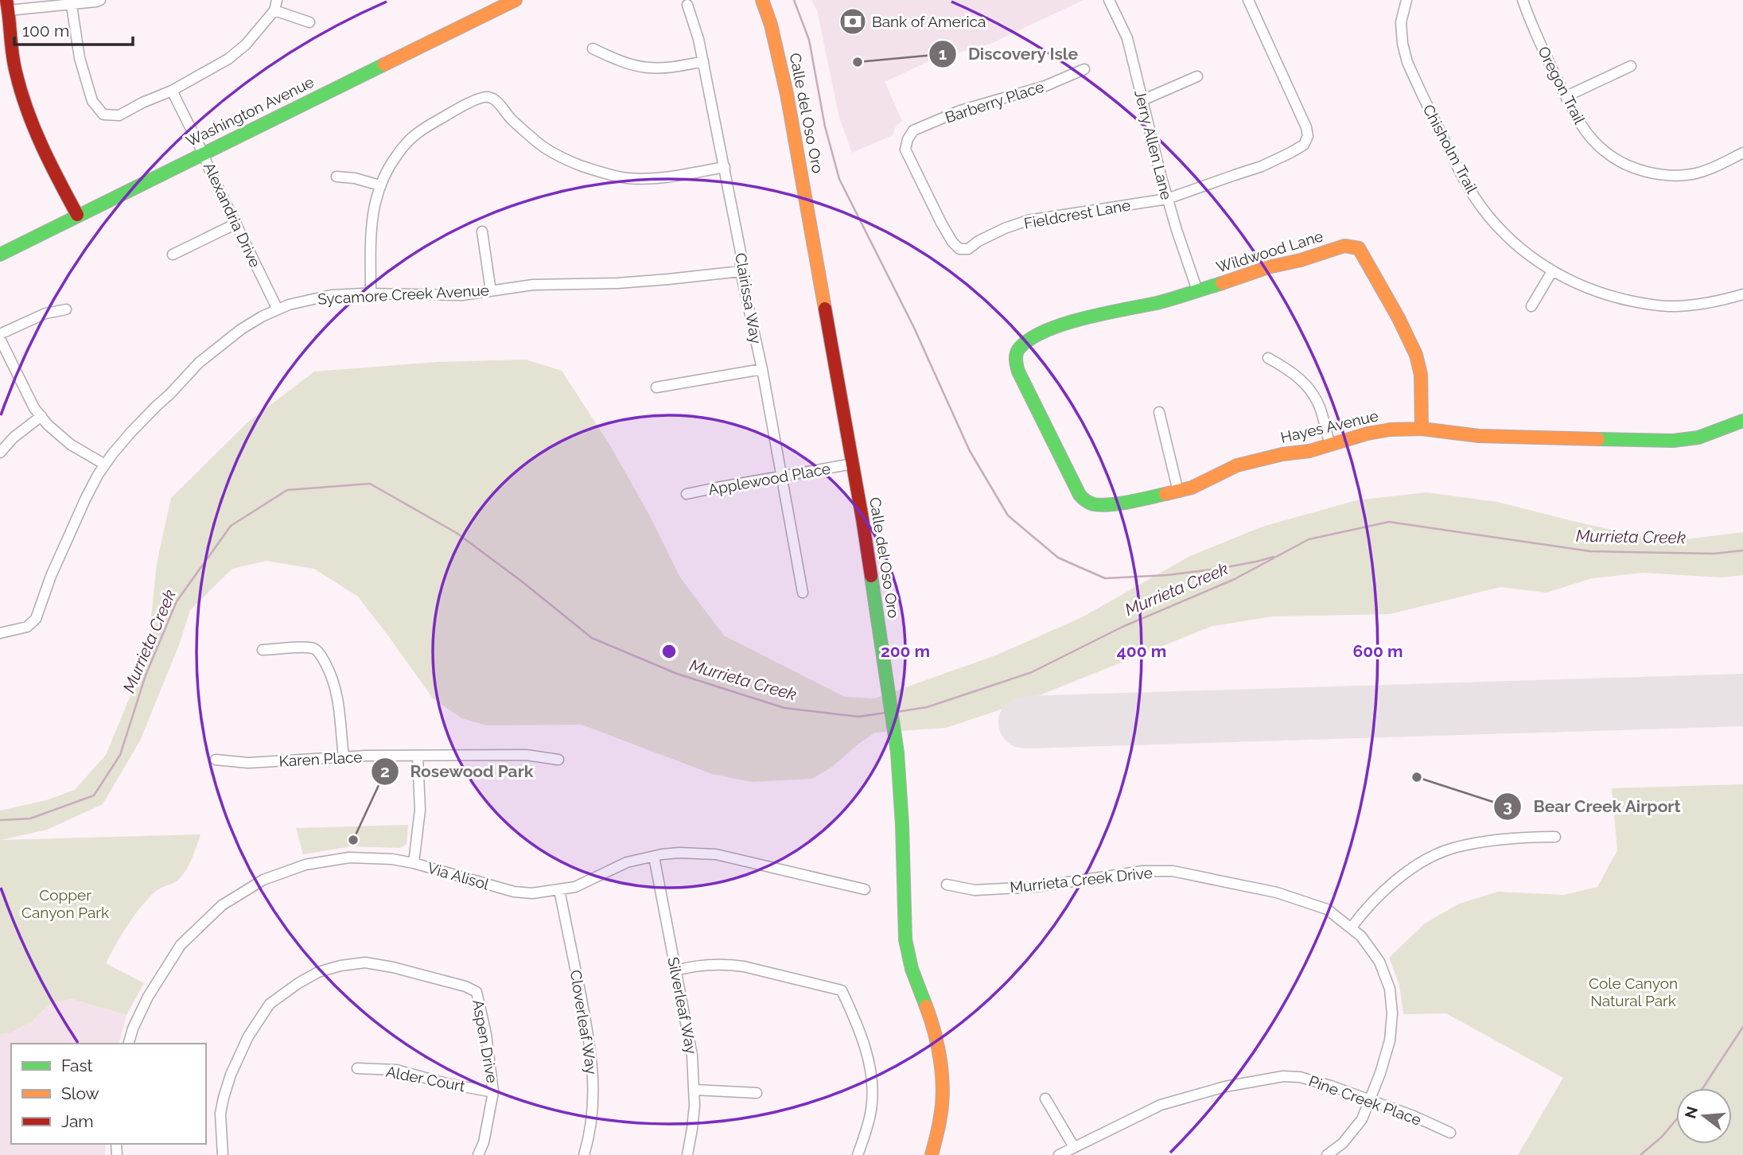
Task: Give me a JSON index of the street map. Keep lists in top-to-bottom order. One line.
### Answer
{"streets":{"main road":["Washington Avenue","Calle del Oso Oro","Wildwood Lane","Hayes Avenue"],"street":["Oregon Trail","Barberry Place","Jerry Allen Lane","Chisholm Trail","Fieldcrest Lane","Alexandria Drive","Sycamore Creek Avenue","Clairissa Way","Applewood Place","Karen Place","Via Alisol","Murrieta Creek Drive","Silverleaf Way","Cloverleaf Way","Aspen Drive","Alder Court","Pine Creek Place"]},"crossings":[["Barberry Place","Fieldcrest Lane"],["Washington Avenue","Alexandria Drive"],["Calle del Oso Oro","Applewood Place"],["Jerry Allen Lane","Fieldcrest Lane"],["Jerry Allen Lane","Wildwood Lane"],["Alexandria Drive","Sycamore Creek Avenue"],["Wildwood Lane","Hayes Avenue"],["Sycamore Creek Avenue","Clairissa Way"],["Clairissa Way","Applewood Place"],["Via Alisol","Silverleaf Way"],["Via Alisol","Cloverleaf Way"],["Murrieta Creek Drive","Pine Creek Place"],["Aspen Drive","Alder Court"]],"water":["Murrieta Creek"],"parks":["Copper Canyon Park","Cole Canyon Natural Park"],"places":{"bank":["Bank of America"],"other":["Discovery Isle","Bear Creek Airport","Rosewood Park"]},"legend":["Fast","Slow","Jam"],"scale_bar":"100 m","north":"left","rings":["200 m","400 m","600 m"]}
